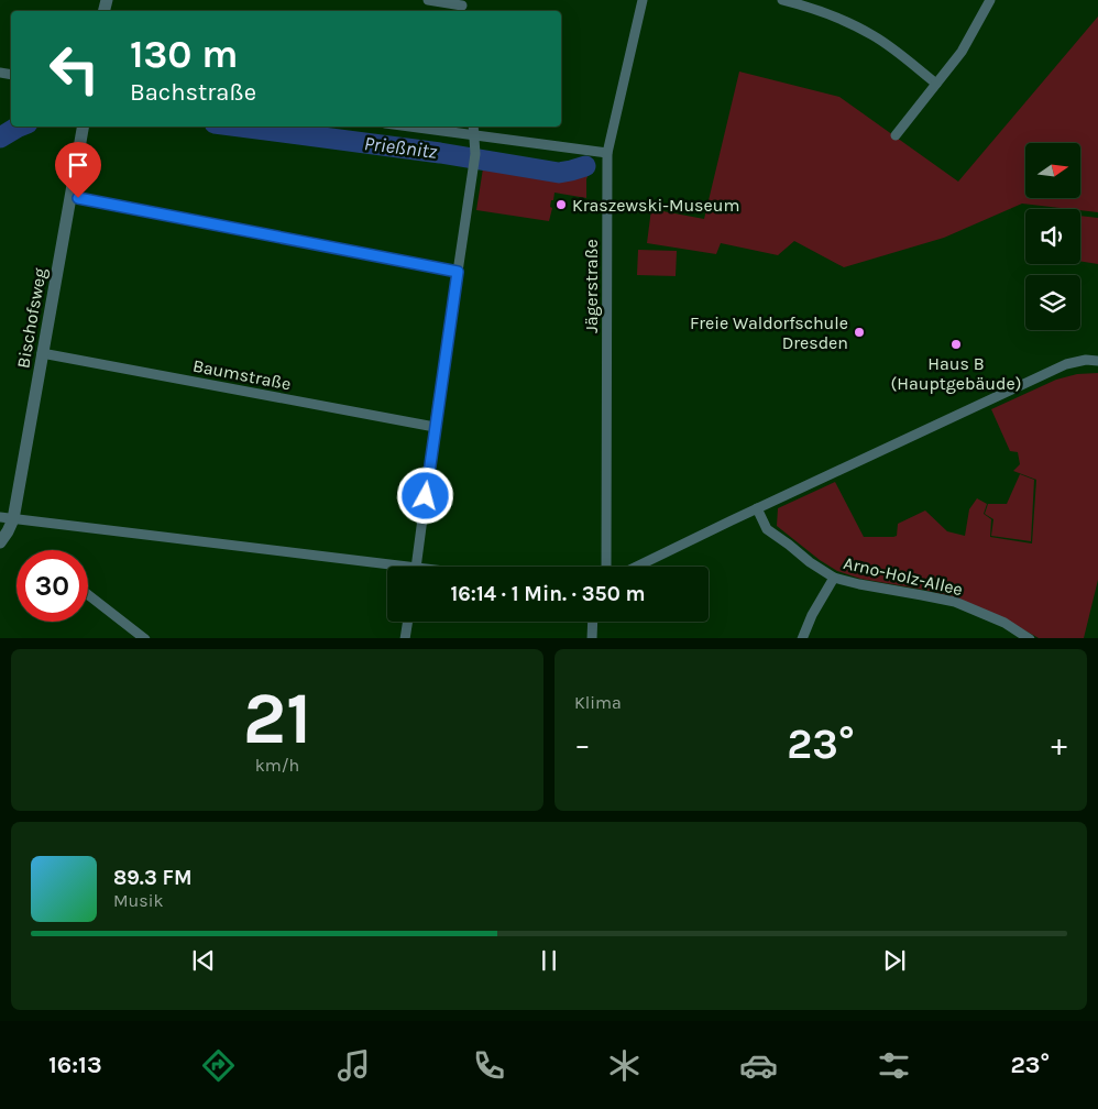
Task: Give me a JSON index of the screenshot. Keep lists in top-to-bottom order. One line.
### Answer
{"streets":{"street":["Jägerstraße","Bischofsweg","Baumstraße","Arno-Holz-Allee"]},"crossings":[["Bischofsweg","Baumstraße"]],"water":["Prießnitz"],"places":["Kraszewski-Museum","Freie Waldorfschule Dresden","Haus B (Hauptgebäude)"],"north":"right","page":{"turn":["130 m","Bachstraße"],"limit":"30","trip":"16:14 · 1 Min. · 350 m","tile":[["21","km/h"],"Klima"],"heat":["−","23°","+"],"song":["89.3 FM","Musik"],"tabs":["16:13","23°"]}}
